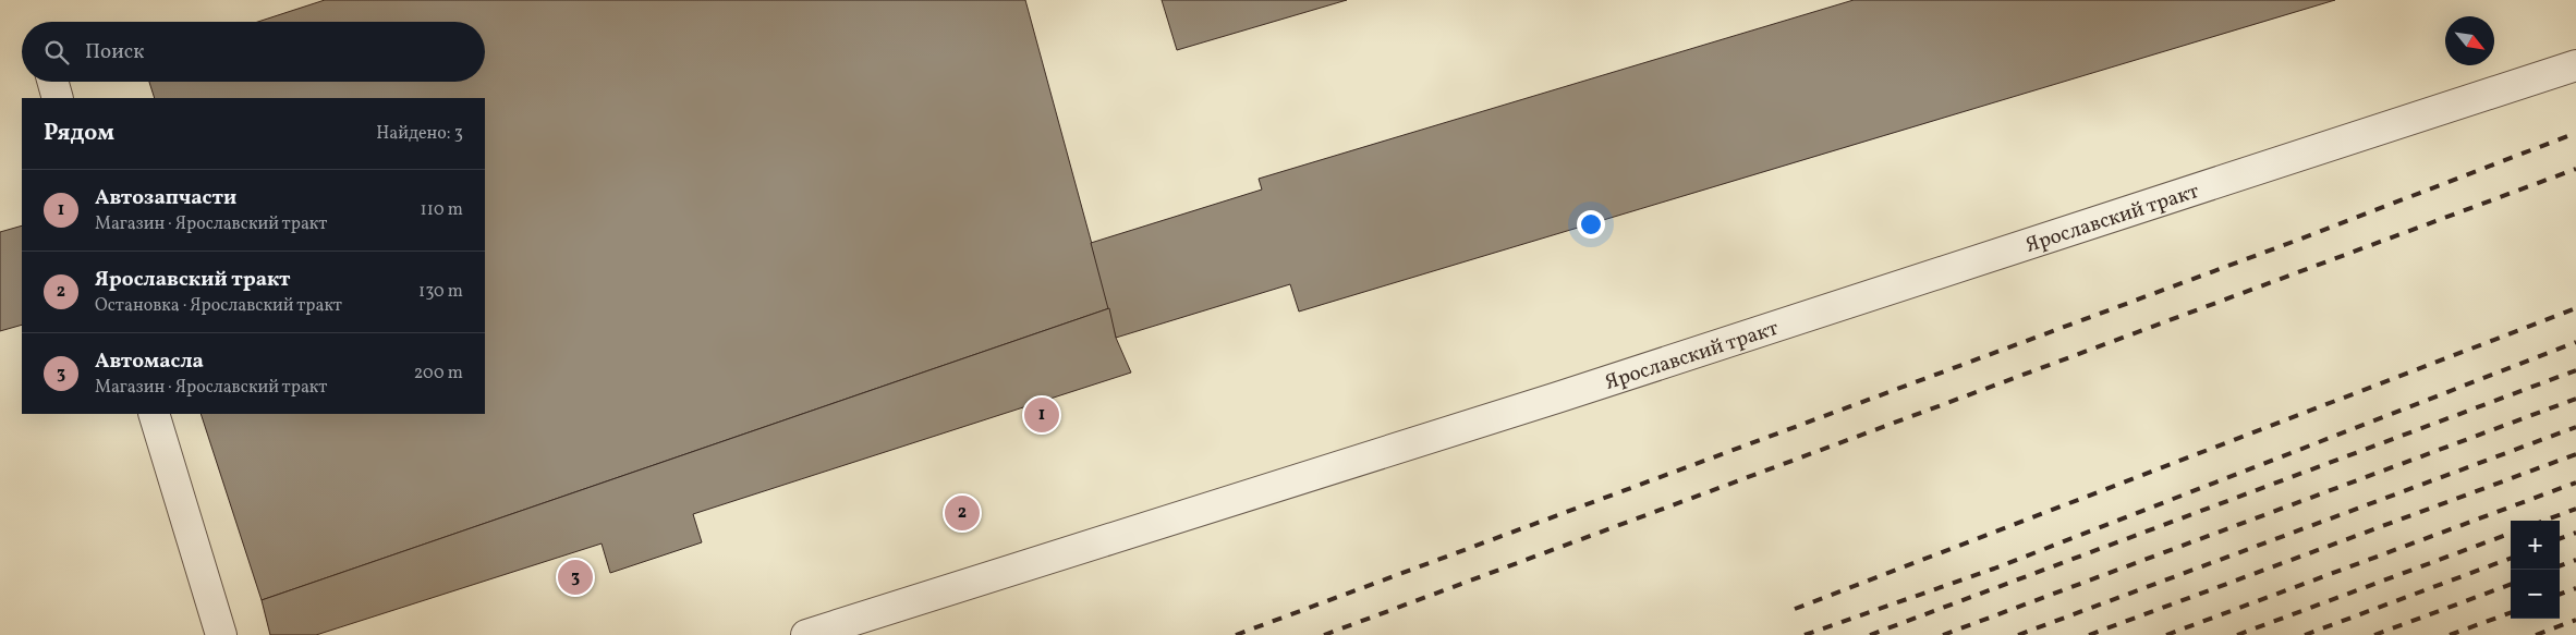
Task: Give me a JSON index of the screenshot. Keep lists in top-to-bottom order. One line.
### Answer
{"streets":{"street":["Ярославский тракт"]},"north":"bottom right","page":{"search":"Поиск","heading":["Рядом","Найдено: 3"],"list":[{"mark":"1","name":"Автозапчасти","note":"Магазин · Ярославский тракт","value":"110 m"},{"mark":"2","name":"Ярославский тракт","note":"Остановка · Ярославский тракт","value":"130 m"},{"mark":"3","name":"Автомасла","note":"Магазин · Ярославский тракт","value":"200 m"}],"pins":["1","2","3"],"map_buttons":["+","−"]}}
